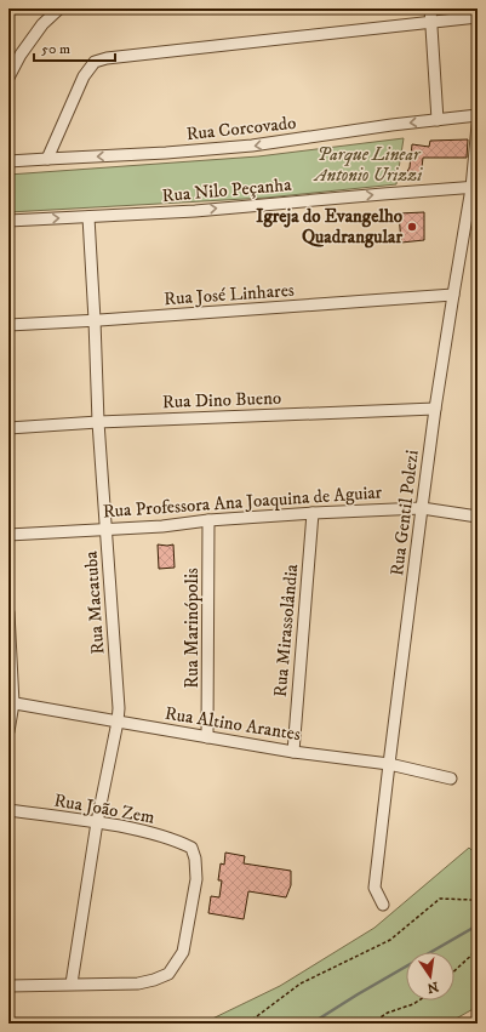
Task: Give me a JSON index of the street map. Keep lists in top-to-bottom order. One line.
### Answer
{"streets":{"street":["Rua Corcovado","Rua Nilo Peçanha","Rua José Linhares","Rua Dino Bueno","Rua Professora Ana Joaquina de Aguiar","Rua Gentil Polezi","Rua Macatuba","Rua Marinópolis","Rua Mirassolândia","Rua Altino Arantes","Rua João Zem"]},"crossings":[["Rua Nilo Peçanha","Rua Gentil Polezi"],["Rua Nilo Peçanha","Rua Macatuba"],["Rua José Linhares","Rua Gentil Polezi"],["Rua José Linhares","Rua Macatuba"],["Rua Dino Bueno","Rua Gentil Polezi"],["Rua Dino Bueno","Rua Macatuba"],["Rua Professora Ana Joaquina de Aguiar","Rua Gentil Polezi"],["Rua Professora Ana Joaquina de Aguiar","Rua Macatuba"],["Rua Professora Ana Joaquina de Aguiar","Rua Marinópolis"],["Rua Professora Ana Joaquina de Aguiar","Rua Mirassolândia"],["Rua Gentil Polezi","Rua Altino Arantes"],["Rua Macatuba","Rua Altino Arantes"],["Rua Macatuba","Rua João Zem"],["Rua Marinópolis","Rua Altino Arantes"],["Rua Mirassolândia","Rua Altino Arantes"]],"one_way":["Rua Corcovado","Rua Nilo Peçanha"],"parks":["Parque Linear Antonio Urizzi"],"places":["Igreja do Evangelho Quadrangular"],"scale_bar":"50 m","north":"bottom"}
